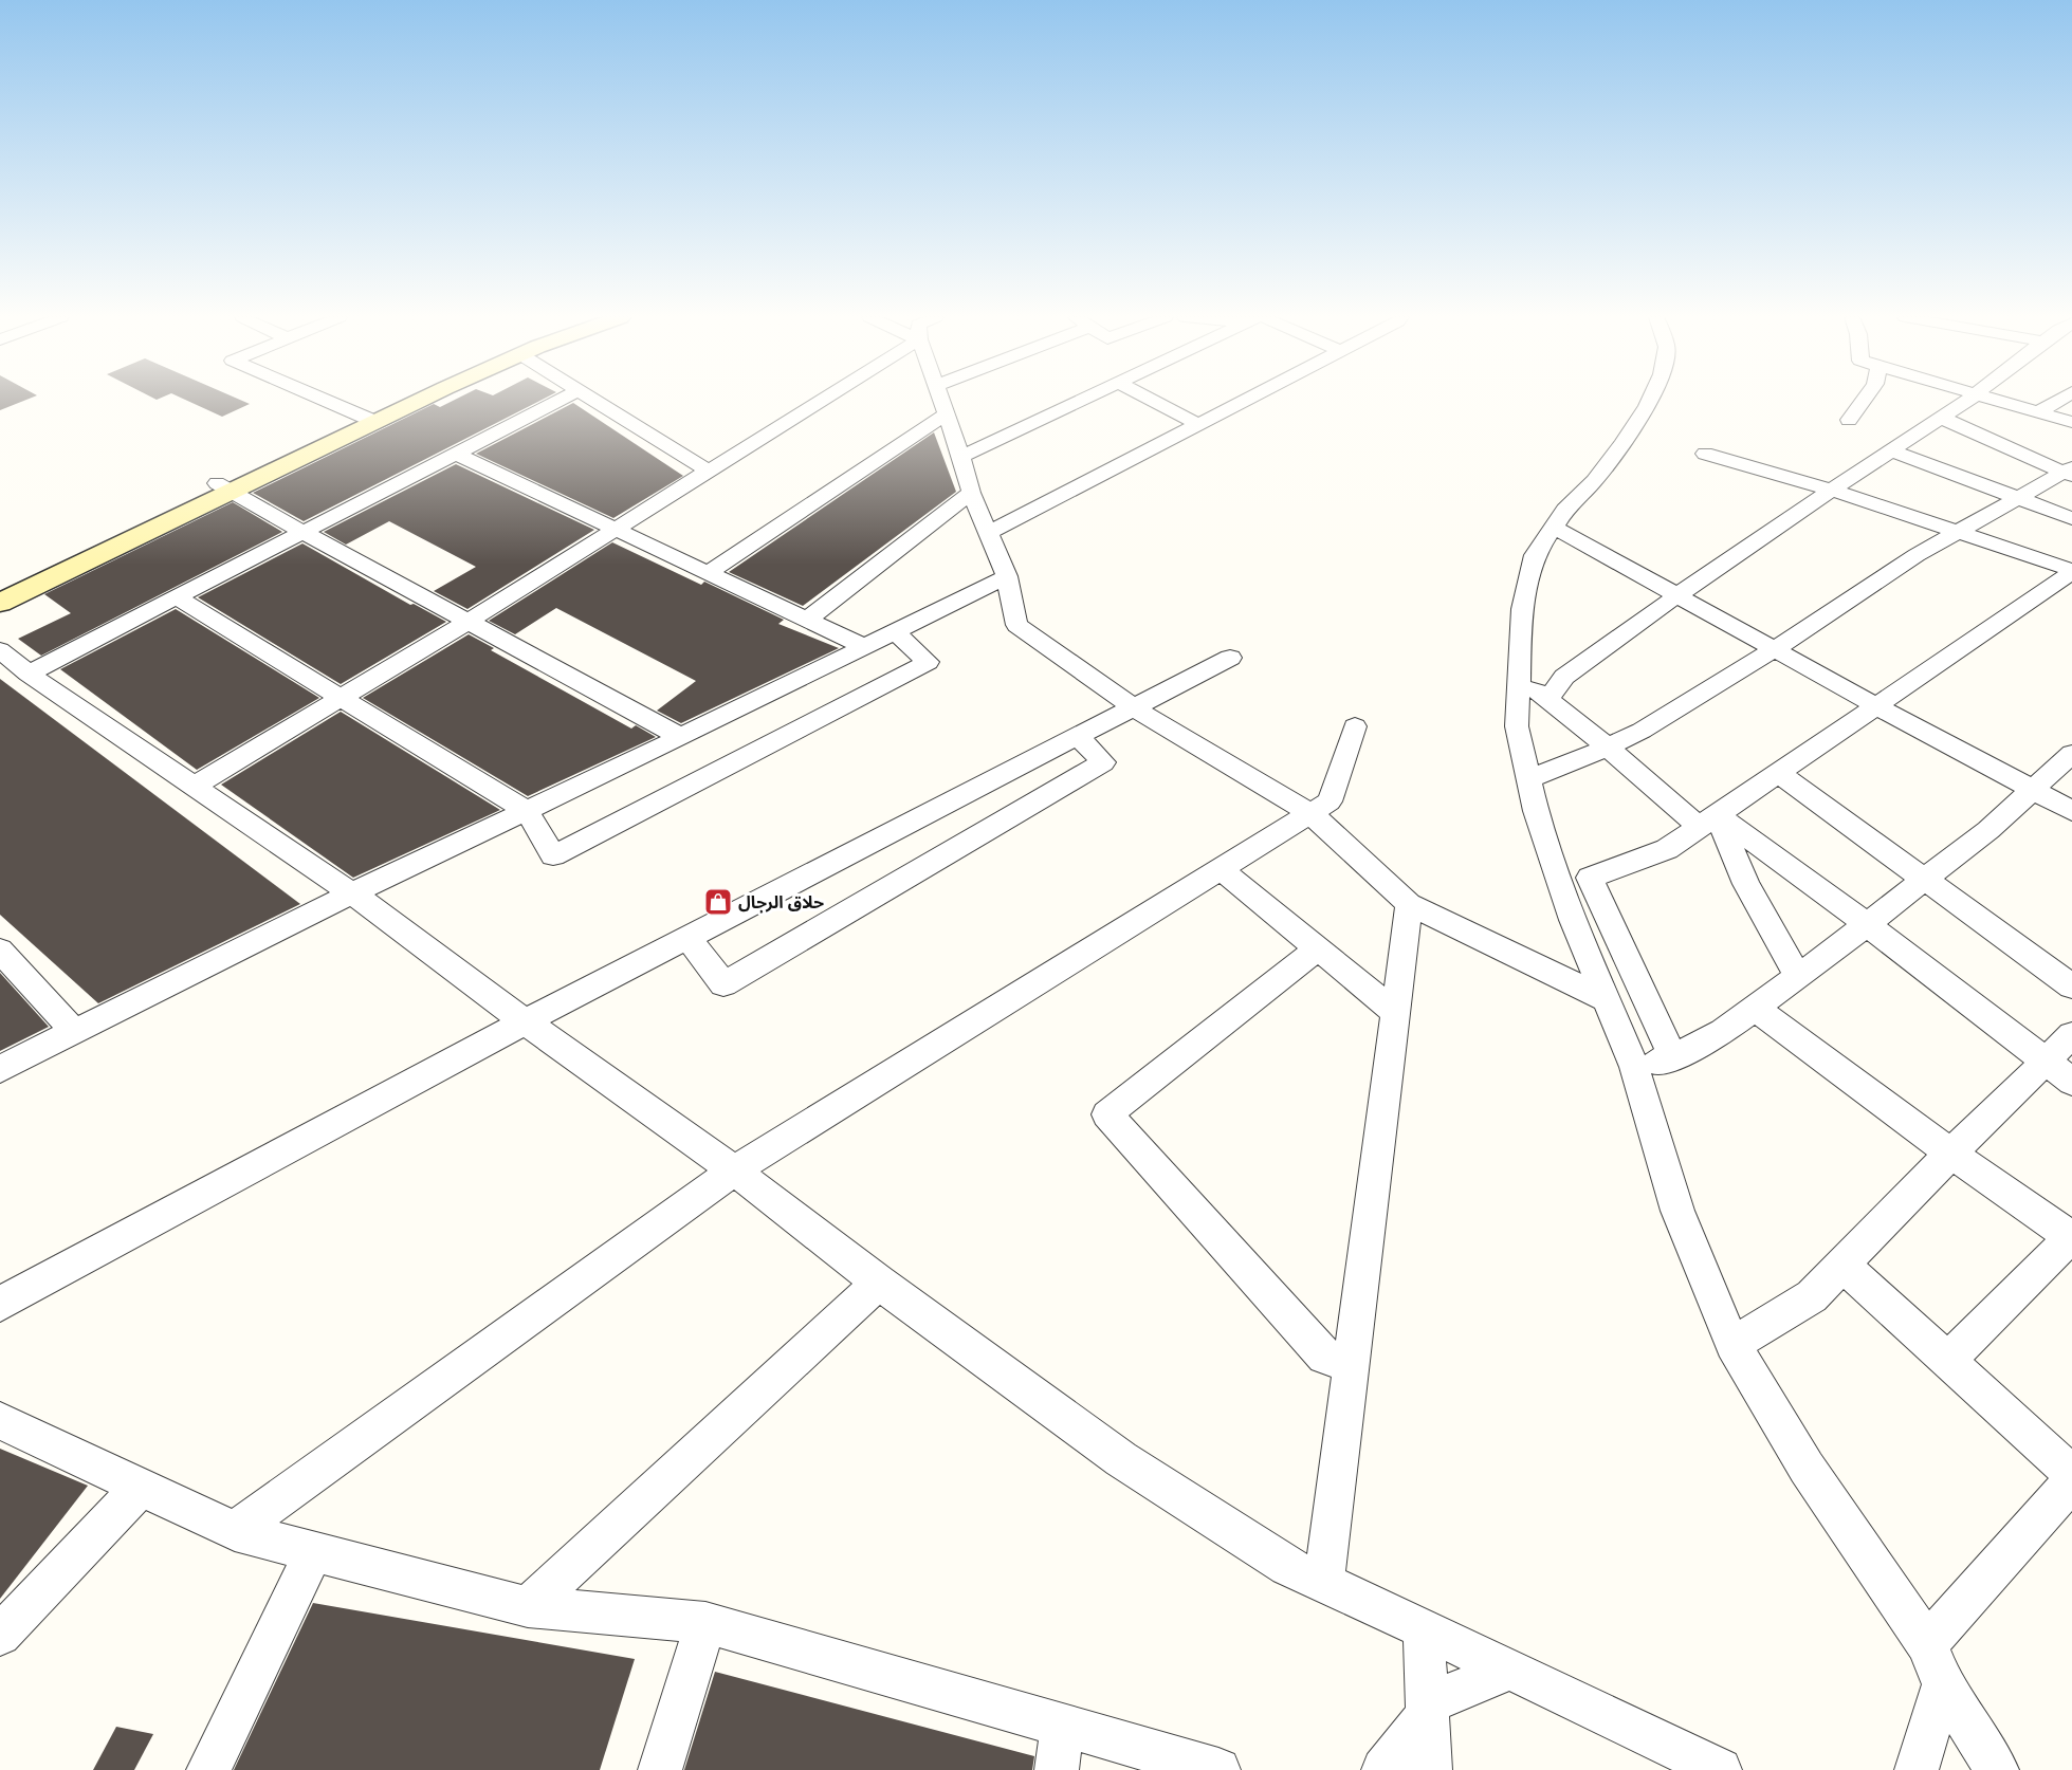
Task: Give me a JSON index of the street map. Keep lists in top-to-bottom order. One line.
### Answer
{"places":{"shop":["حلاق الرجال"]}}
